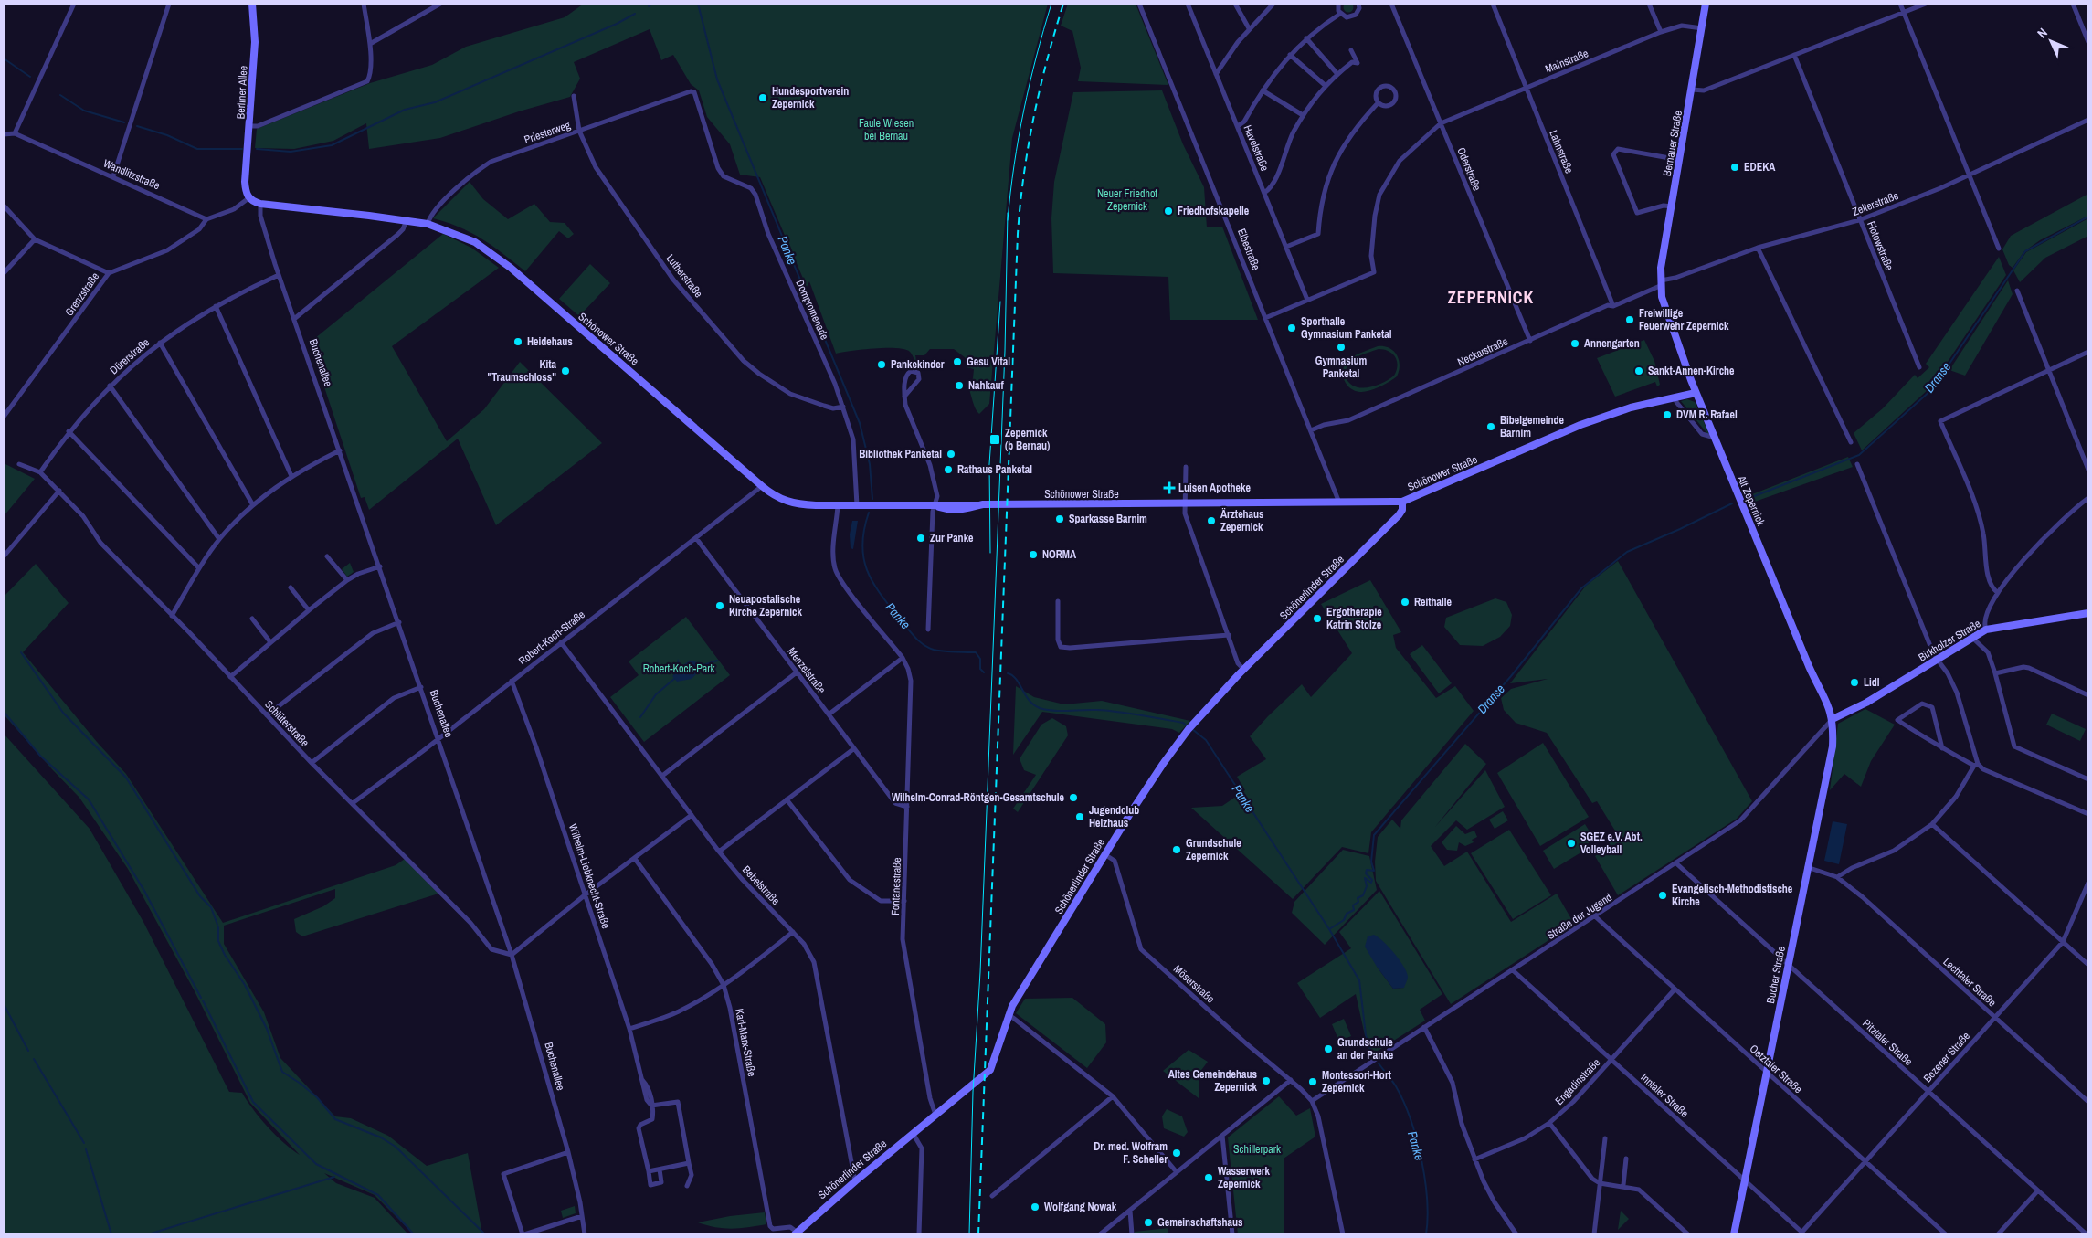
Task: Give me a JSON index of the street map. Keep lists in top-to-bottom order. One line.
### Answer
{"streets":{"street":["Mainstraße","Berliner Allee","Priesterweg","Bernauer Straße","Havelstraße","Lahnstraße","Oderstraße","Wandlitzstraße","Zelterstraße","Flotowstraße","Elbestraße","Lutherstraße","Grenzstraße","Dompromenade","Schönower Straße","Neckarstraße","Dürerstraße","Buchenallee","Alt Zepernick","Schönerlinder Straße","Robert-Koch-Straße","Birkholzer Straße","Menzelstraße","Schlüterstraße","Wilhelm-Liebknecht-Straße","Bebelstraße","Fontanestraße","Straße der Jugend","Bucher Straße","Lechtaler Straße","Möserstraße","Karl-Marx-Straße","Pitztaler Straße","Bozener Straße","Oetztaler Straße","Engadinstraße","Inntaler Straße"]},"crossings":[["Mainstraße","Bernauer Straße"],["Mainstraße","Lahnstraße"],["Mainstraße","Oderstraße"],["Berliner Allee","Buchenallee"],["Priesterweg","Lutherstraße"],["Priesterweg","Dompromenade"],["Priesterweg","Schönower Straße"],["Bernauer Straße","Zelterstraße"],["Bernauer Straße","Neckarstraße"],["Bernauer Straße","Alt Zepernick"],["Lahnstraße","Neckarstraße"],["Oderstraße","Neckarstraße"],["Wandlitzstraße","Grenzstraße"],["Zelterstraße","Flotowstraße"],["Zelterstraße","Neckarstraße"],["Zelterstraße","Alt Zepernick"],["Elbestraße","Schönower Straße"],["Elbestraße","Neckarstraße"],["Lutherstraße","Dompromenade"],["Dompromenade","Schönower Straße"],["Schönower Straße","Buchenallee"],["Schönower Straße","Alt Zepernick"],["Schönower Straße","Schönerlinder Straße"],["Schönower Straße","Robert-Koch-Straße"],["Schönower Straße","Fontanestraße"],["Neckarstraße","Alt Zepernick"],["Dürerstraße","Buchenallee"],["Dürerstraße","Schlüterstraße"],["Buchenallee","Robert-Koch-Straße"],["Buchenallee","Schlüterstraße"],["Alt Zepernick","Birkholzer Straße"],["Alt Zepernick","Straße der Jugend"],["Alt Zepernick","Bucher Straße"],["Schönerlinder Straße","Bebelstraße"],["Schönerlinder Straße","Fontanestraße"],["Schönerlinder Straße","Möserstraße"],["Schönerlinder Straße","Karl-Marx-Straße"],["Robert-Koch-Straße","Menzelstraße"],["Robert-Koch-Straße","Schlüterstraße"],["Robert-Koch-Straße","Wilhelm-Liebknecht-Straße"],["Robert-Koch-Straße","Bebelstraße"],["Birkholzer Straße","Straße der Jugend"],["Birkholzer Straße","Bucher Straße"],["Menzelstraße","Fontanestraße"],["Straße der Jugend","Bucher Straße"],["Straße der Jugend","Möserstraße"],["Straße der Jugend","Pitztaler Straße"],["Straße der Jugend","Oetztaler Straße"],["Straße der Jugend","Inntaler Straße"],["Bucher Straße","Lechtaler Straße"],["Bucher Straße","Pitztaler Straße"],["Bucher Straße","Oetztaler Straße"],["Bucher Straße","Inntaler Straße"],["Lechtaler Straße","Bozener Straße"],["Pitztaler Straße","Bozener Straße"],["Bozener Straße","Oetztaler Straße"],["Bozener Straße","Inntaler Straße"],["Oetztaler Straße","Engadinstraße"],["Engadinstraße","Inntaler Straße"]],"districts":["ZEPERNICK"],"water":["Panke","Dranse"],"parks":["Faule Wiesen bei Bernau","Neuer Friedhof Zepernick","Robert-Koch-Park","Schillerpark"],"places":{"other":["Hundesportverein Zepernick","EDEKA","Friedhofskapelle","Freiwillige Feuerwehr Zepernick","Sporthalle Gymnasium Panketal","Heidehaus","Annengarten","Gymnasium Panketal","Gesu Vital","Pankekinder","Kita \"Traumschloss\"","Sankt-Annen-Kirche","Nahkauf","DVM R. Rafael","Bibelgemeinde Barnim","Bibliothek Panketal","Rathaus Panketal","Sparkasse Barnim","Ärztehaus Zepernick","Zur Panke","NORMA","Reithalle","Neuapostalische Kirche Zepernick","Ergotherapie Katrin Stolze","Lidl","Wilhelm-Conrad-Röntgen-Gesamtschule","Jugendclub Heizhaus","SGEZ e.V. Abt. Volleyball","Grundschule Zepernick","Evangelisch-Methodistische Kirche","Grundschule an der Panke","Altes Gemeindehaus Zepernick","Montessori-Hort Zepernick","Dr. med. Wolfram F. Scheller","Wasserwerk Zepernick","Wolfgang Nowak","Gemeinschaftshaus"],"transit":["Zepernick (b Bernau)"],"health":["Luisen Apotheke"]},"north":"top left"}
